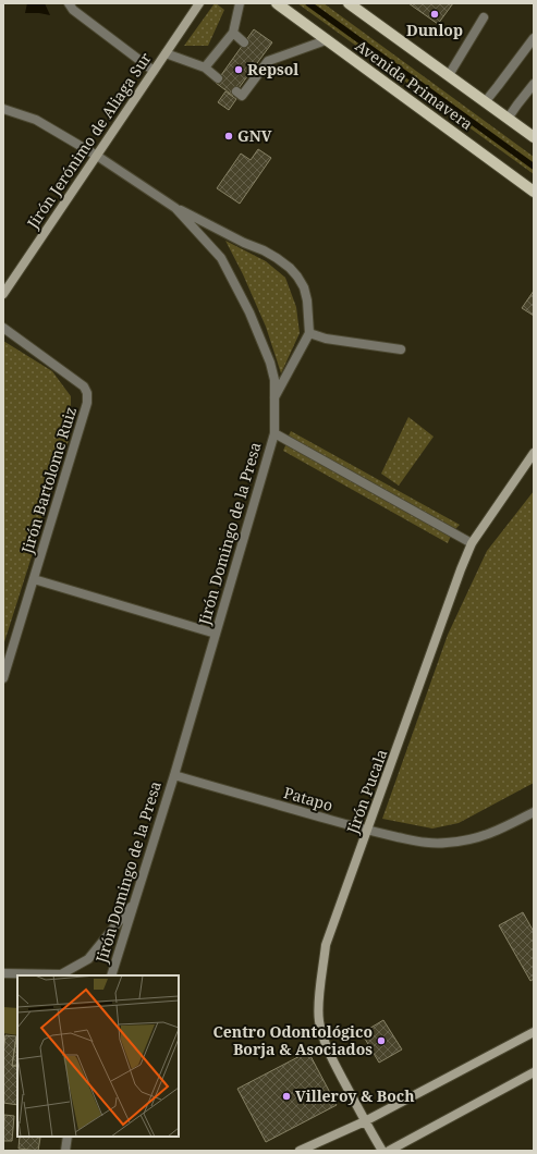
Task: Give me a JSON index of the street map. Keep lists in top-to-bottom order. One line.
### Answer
{"streets":{"main road":["Avenida Primavera"],"street":["Jirón Jerónimo de Aliaga Sur","Jirón Bartolome Ruiz","Jirón Domingo de la Presa","Jirón Pucala","Patapo"]},"crossings":[["Jirón Jerónimo de Aliaga Sur","Jirón Domingo de la Presa"],["Jirón Domingo de la Presa","Patapo"],["Jirón Pucala","Patapo"]],"places":["Dunlop","Repsol","GNV","Centro Odontológico Borja & Asociados","Villeroy & Boch"]}
